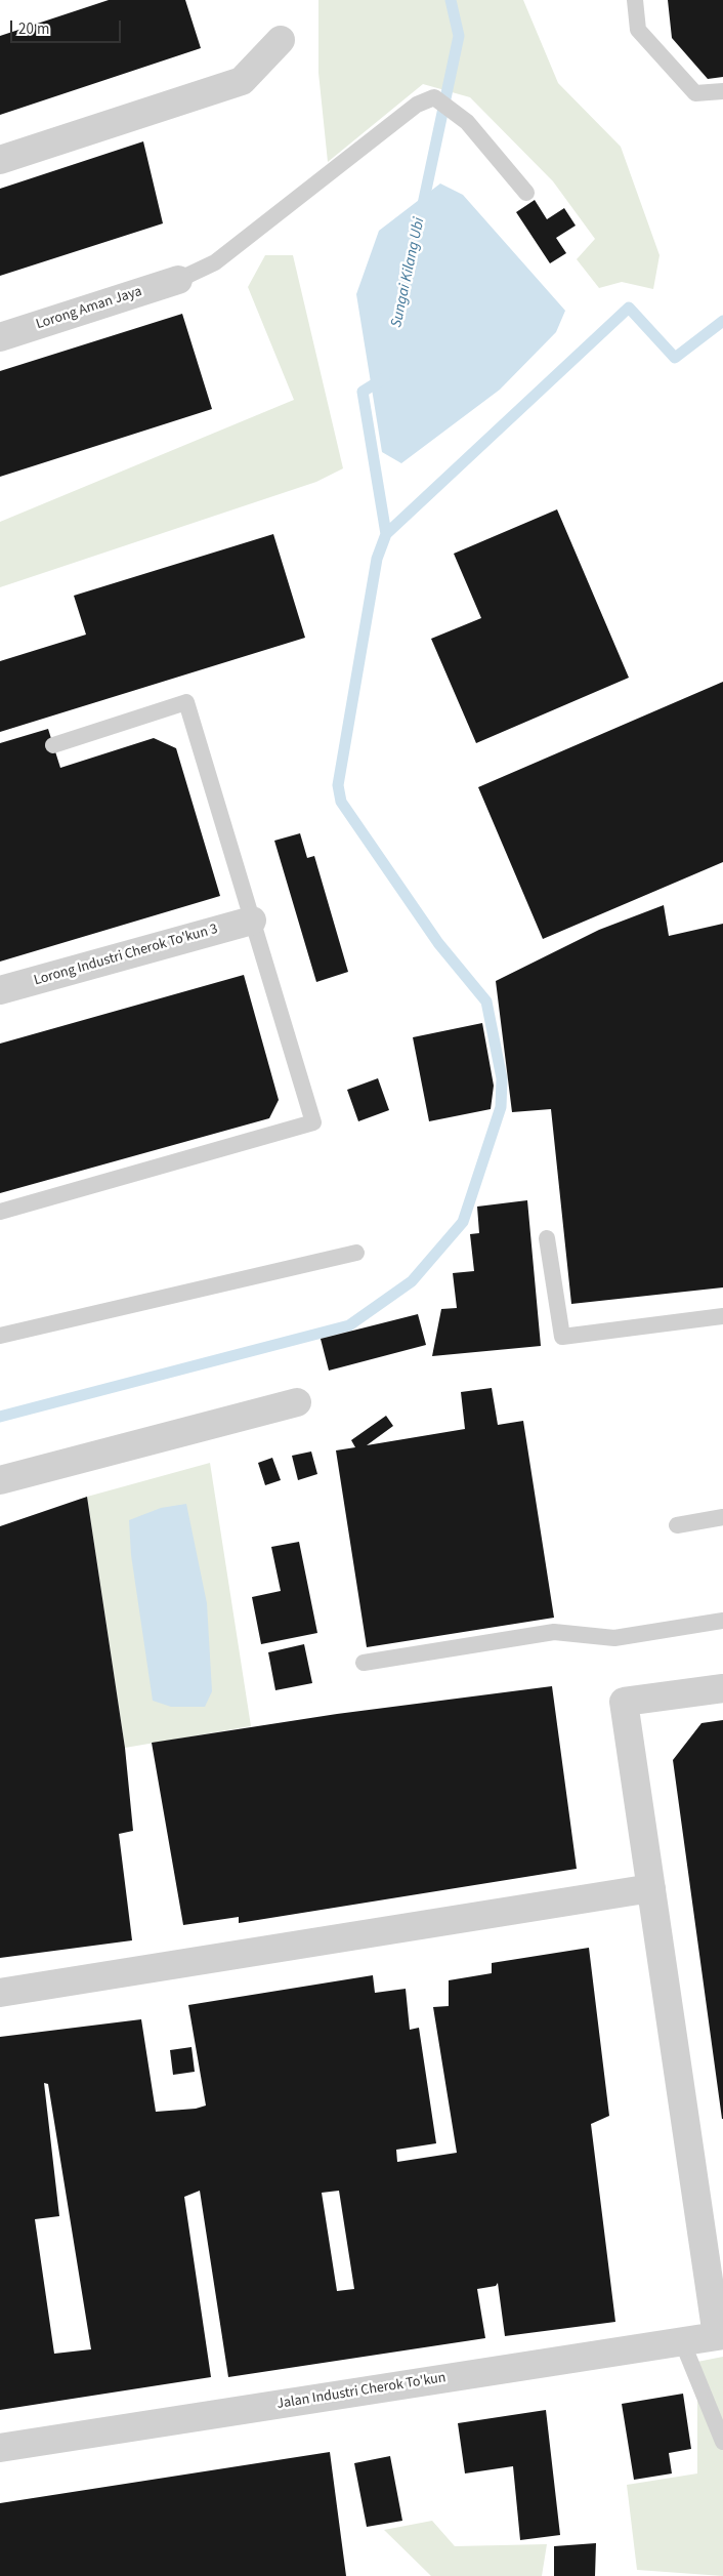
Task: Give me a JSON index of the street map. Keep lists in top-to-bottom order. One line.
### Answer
{"streets":{"street":["Lorong Aman Jaya","Lorong Industri Cherok To'kun 3","Jalan Industri Cherok To'kun"]},"water":["Sungai Kilang Ubi"],"scale_bar":"20 m"}
